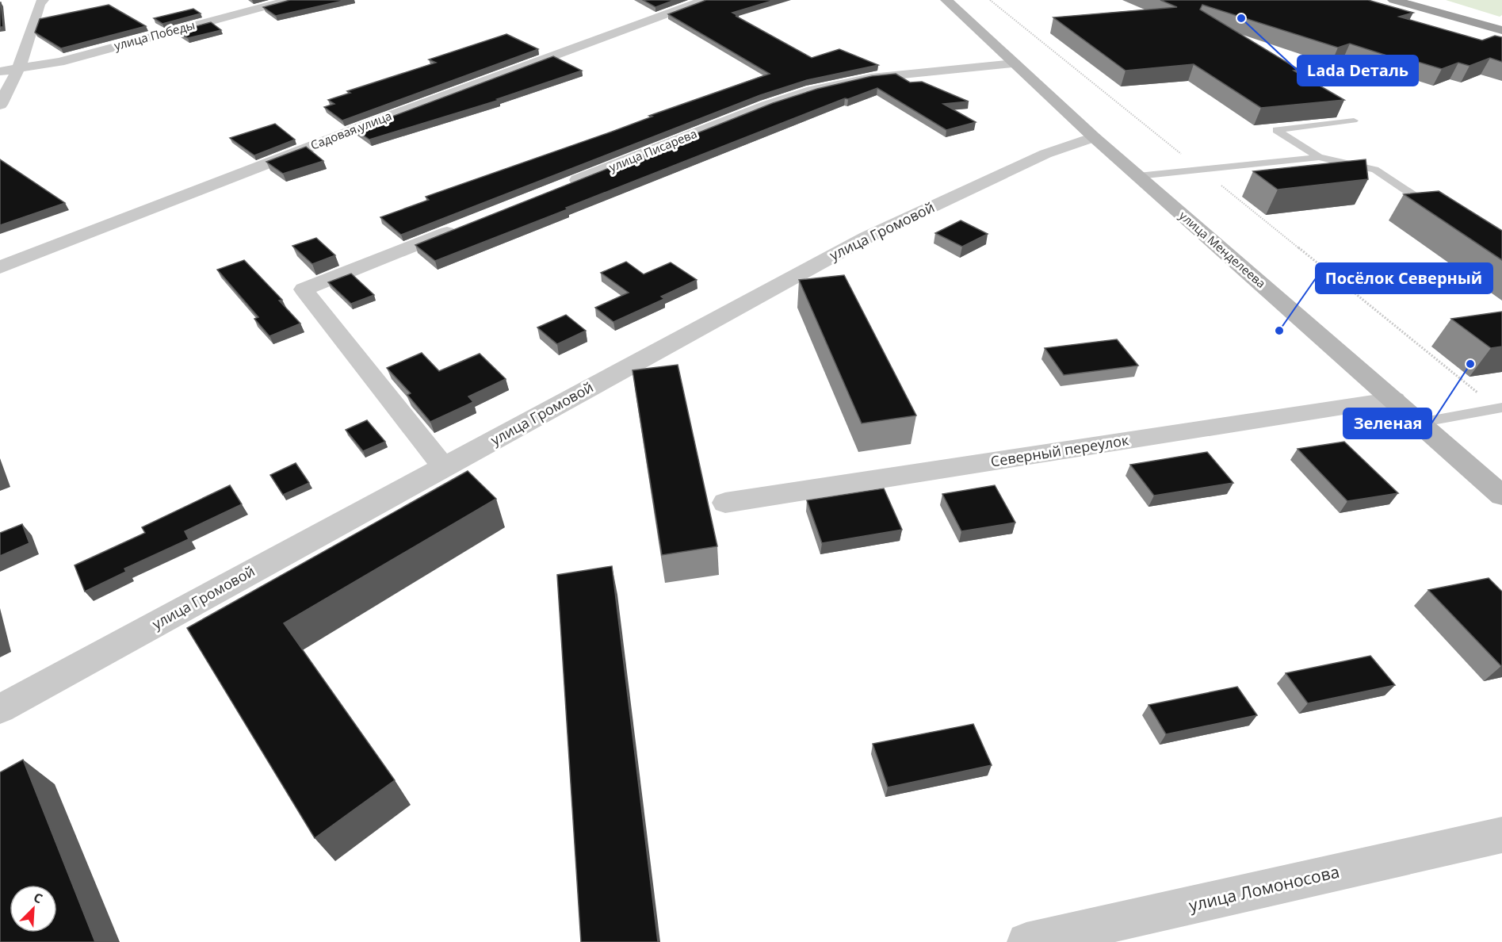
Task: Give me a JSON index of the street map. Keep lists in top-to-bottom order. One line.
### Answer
{"streets":{"main road":["улица Менделеева"],"street":["улица Победы","Садовая улица","улица Писарева","улица Громовой","Северный переулок","улица Ломоносова"]},"crossings":[["улица Писарева","улица Менделеева"],["улица Громовой","улица Менделеева"],["улица Менделеева","Северный переулок"]],"places":["Lada Dеталь","Посёлок Северный","Зеленая"],"north":"top right"}
